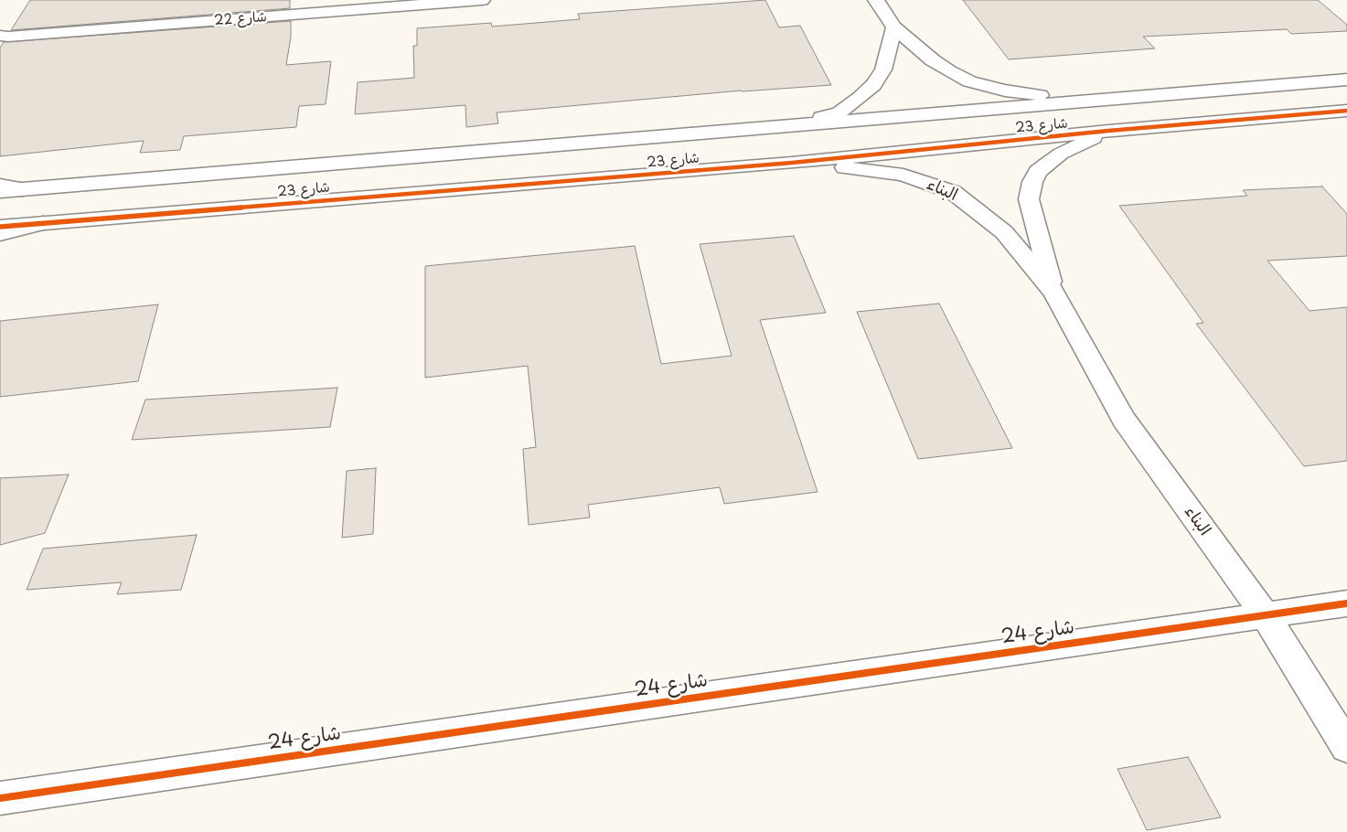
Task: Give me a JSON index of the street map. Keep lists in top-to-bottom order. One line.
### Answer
{"streets":{"street":["شارع 22","شارع 23","البناء","شارع 24"]},"crossings":[["شارع 23","البناء"],["البناء","شارع 24"]]}
